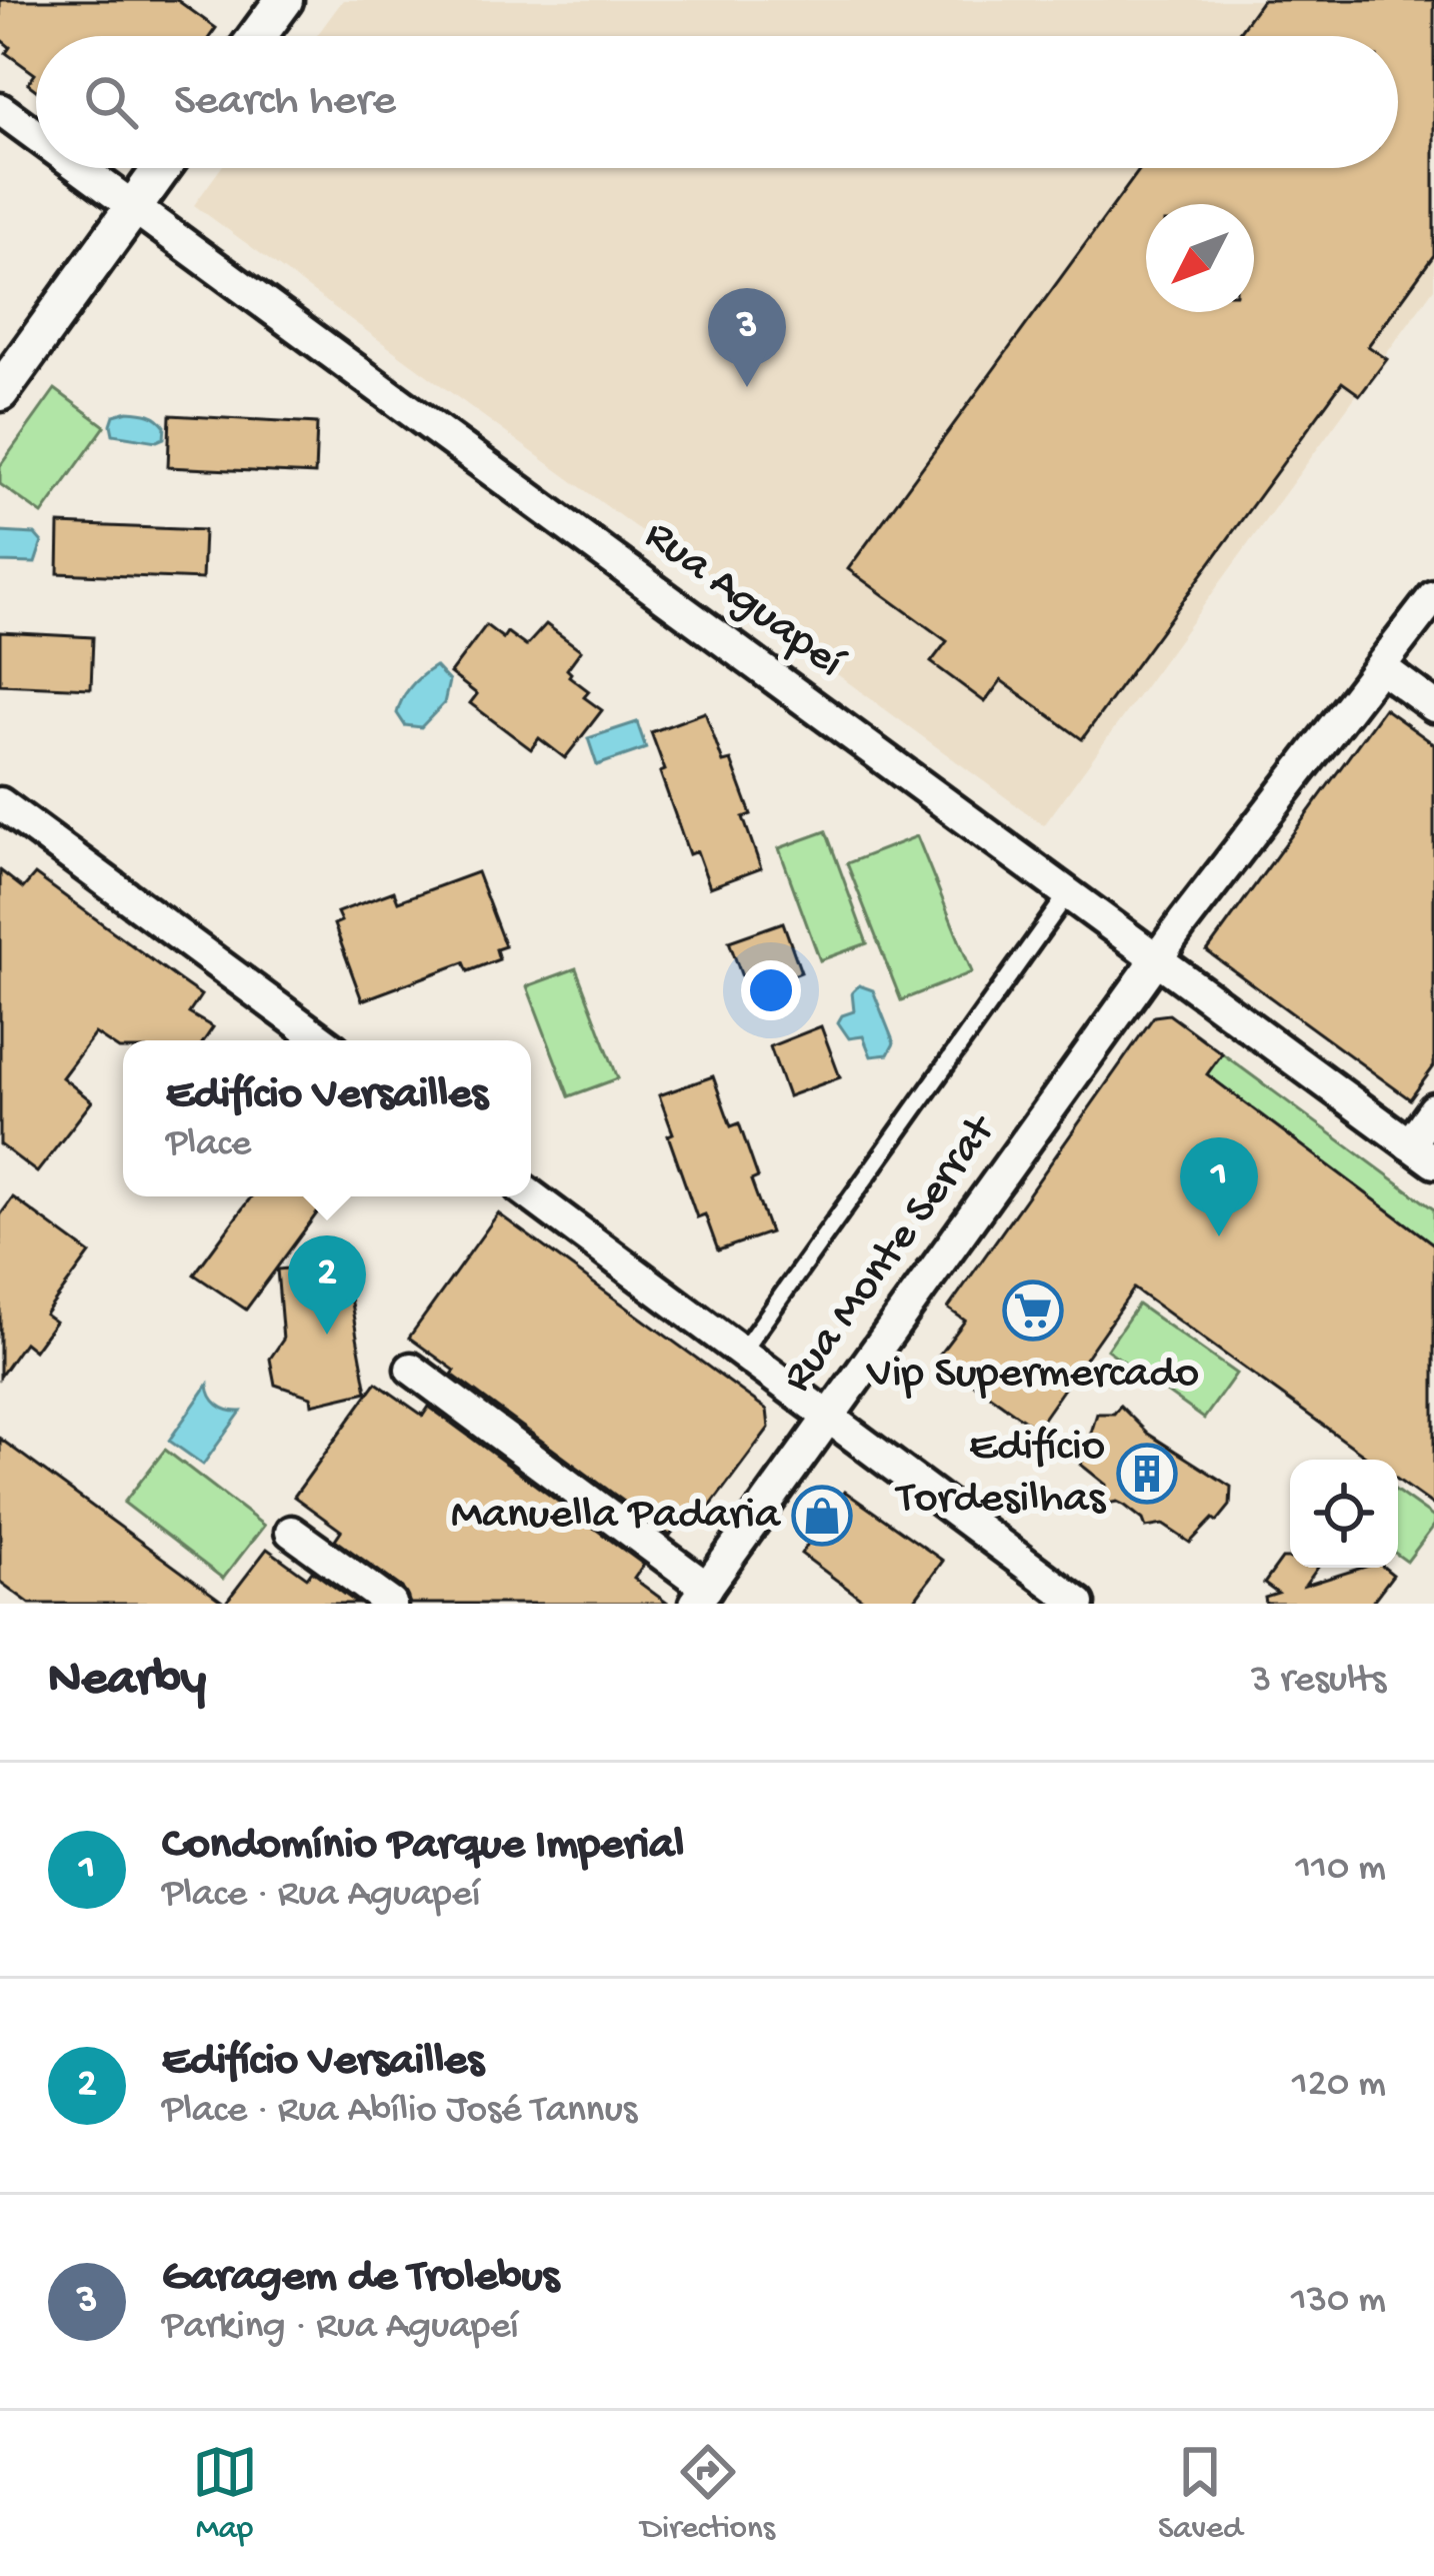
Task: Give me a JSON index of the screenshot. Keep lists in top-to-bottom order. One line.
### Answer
{"streets":{"street":["Rua Aguapeí","Rua Monte Serrat"]},"crossings":[["Rua Aguapeí","Rua Monte Serrat"]],"places":{"supermarket":["Vip Supermercado"],"building":["Edifício Tordesilhas"],"shop":["Manuella Padaria"]},"north":"bottom left","page":{"search":"Search here","pins":["3","1","2"],"popup":["Edifício Versailles","Place"],"heading":["Nearby","3 results"],"list":[{"mark":"1","name":"Condomínio Parque Imperial","note":"Place · Rua Aguapeí","value":"110 m"},{"mark":"2","name":"Edifício Versailles","note":"Place · Rua Abílio José Tannus","value":"120 m"},{"mark":"3","name":"Garagem de Trolebus","note":"Parking · Rua Aguapeí","value":"130 m"}],"nav":["Map","Directions","Saved"]}}
